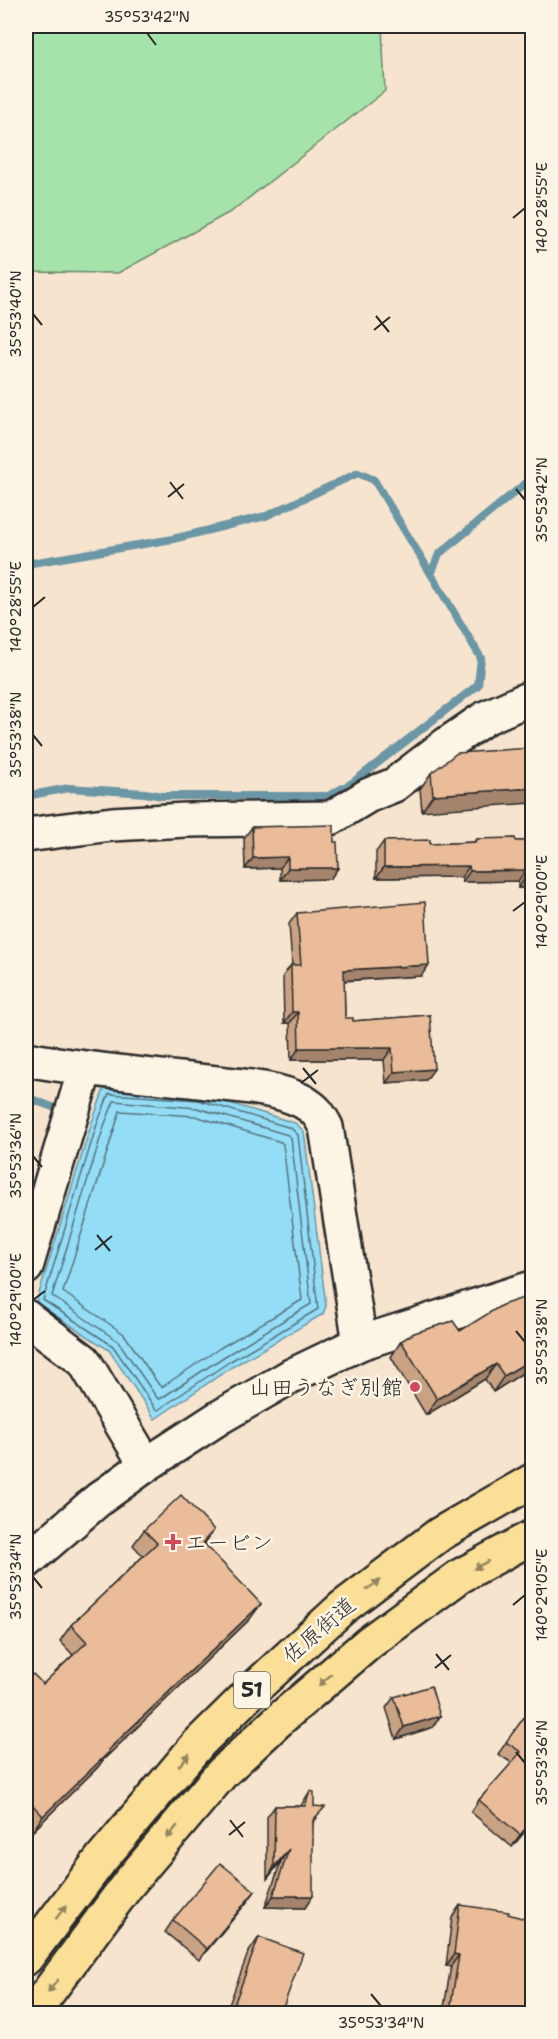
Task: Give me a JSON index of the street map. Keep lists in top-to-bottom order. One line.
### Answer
{"streets":{"highway":["佐原街道","51"]},"places":{"other":["山田うなぎ別館"],"health":["エービン"]},"coordinates":["35°53'42\"N","140°28'55\"E","35°53'40\"N","35°53'38\"N","140°29'00\"E","35°53'36\"N","35°53'34\"N","140°29'05\"E"]}
